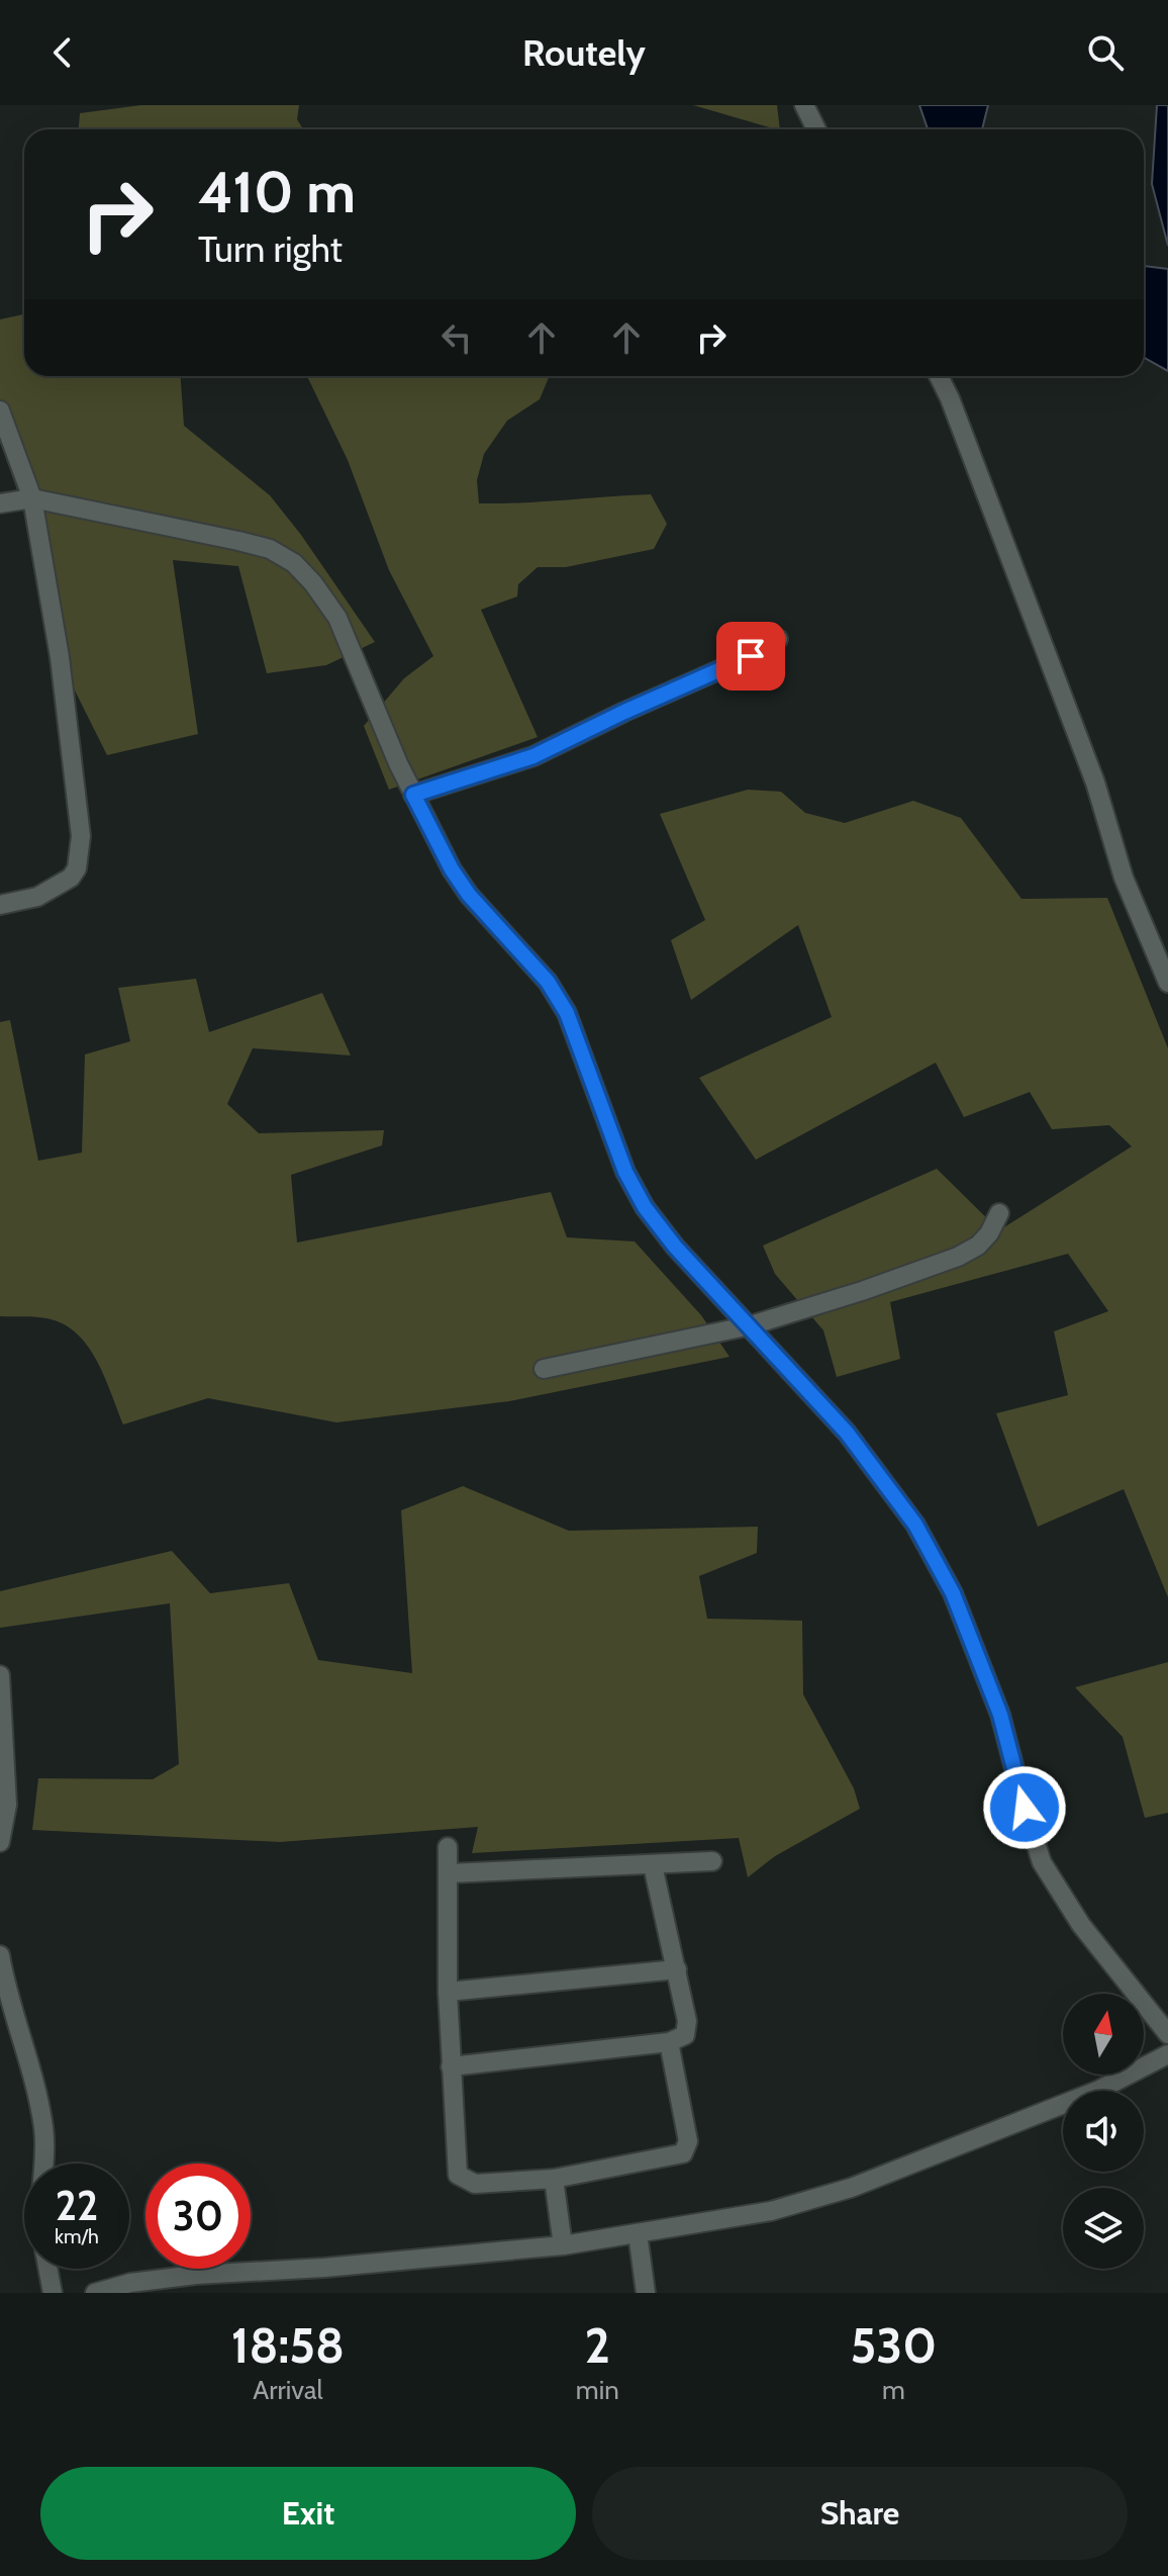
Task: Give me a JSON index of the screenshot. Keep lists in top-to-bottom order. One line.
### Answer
{"north":"top","page":{"header":"Routely","turn":["410 m","Turn right"],"speed":"22 km/h","limit":"30","eta":["18:58","Arrival","2","min","530","m"],"buttons":["Exit","Share"]}}
